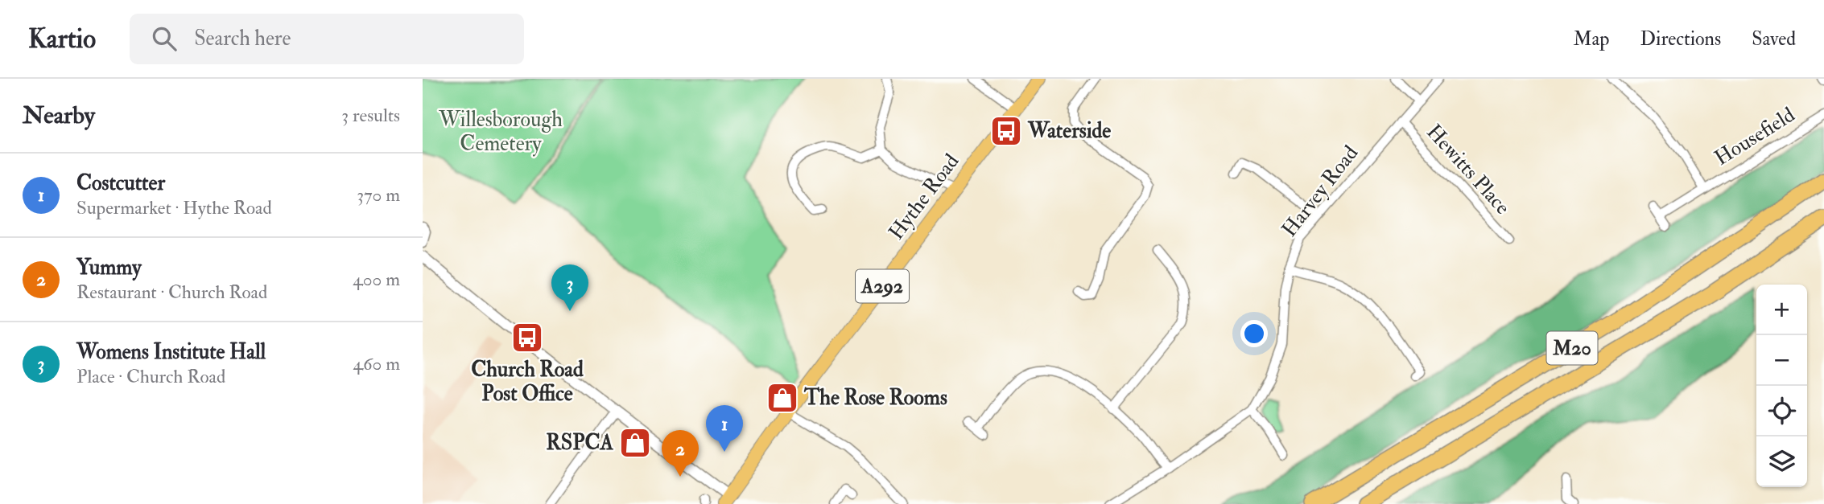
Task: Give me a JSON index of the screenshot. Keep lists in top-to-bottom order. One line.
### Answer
{"streets":{"highway":["M20"],"main road":["Hythe Road","A292"],"street":["Housefield","Hewitts Place","Harvey Road"]},"crossings":[["Hewitts Place","Harvey Road"]],"parks":["Willesborough Cemetery"],"places":{"bus stop":["Waterside","Church Road Post Office"],"shop":["The Rose Rooms","RSPCA"]},"page":{"header":"Kartio","search":"Search here","nav":["Map","Directions","Saved"],"heading":["Nearby","3 results"],"list":[{"mark":"1","name":"Costcutter","note":"Supermarket · Hythe Road","value":"370 m"},{"mark":"2","name":"Yummy","note":"Restaurant · Church Road","value":"400 m"},{"mark":"3","name":"Womens Institute Hall","note":"Place · Church Road","value":"460 m"}],"pins":["3","1","2"],"map_buttons":["+","−"]}}
